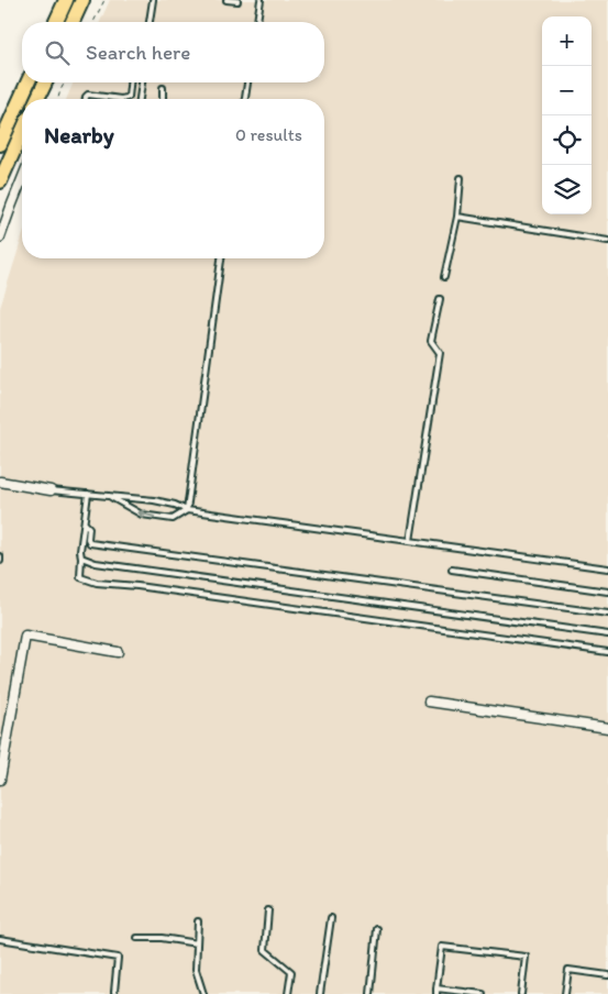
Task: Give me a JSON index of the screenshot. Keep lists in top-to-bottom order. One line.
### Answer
{"page":{"map_buttons":["+","−"],"search":"Search here","heading":["Nearby","0 results"]}}
